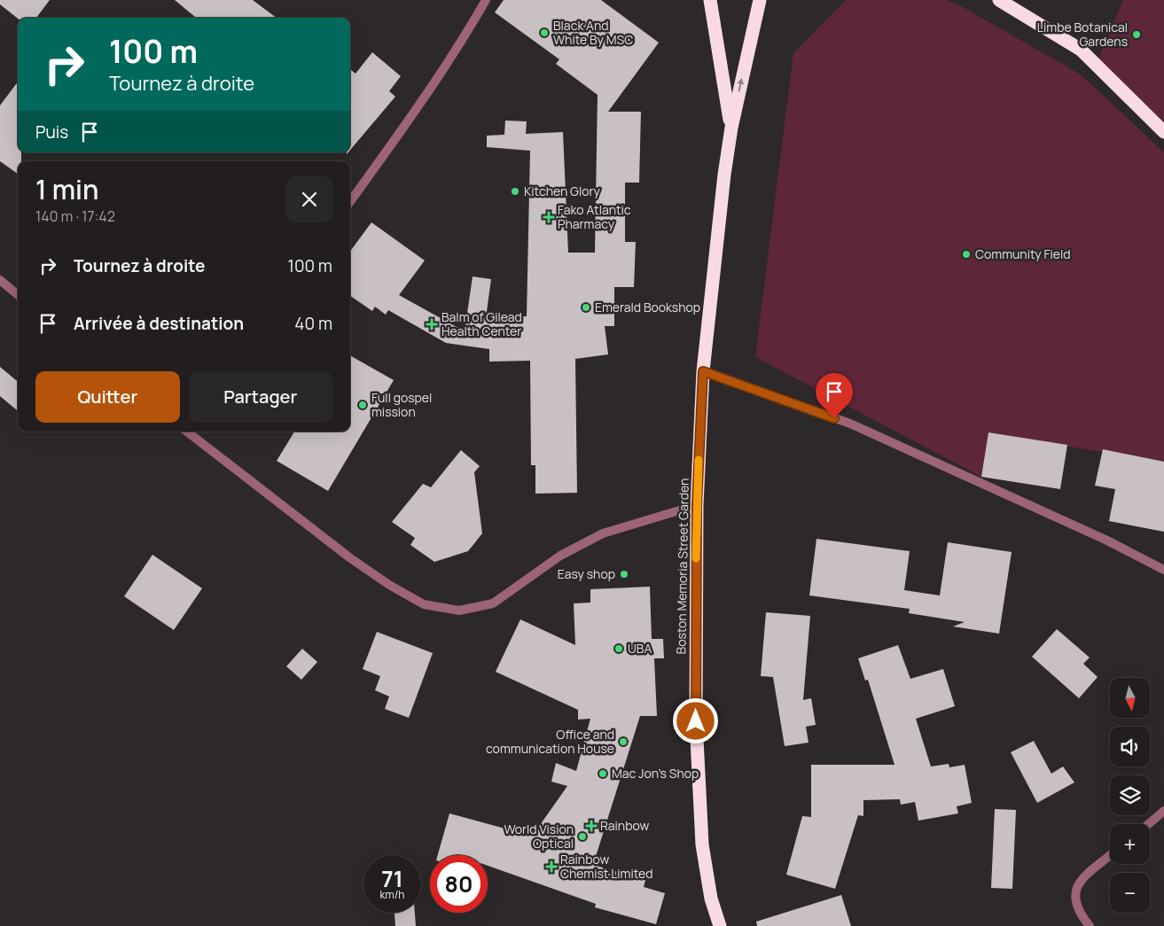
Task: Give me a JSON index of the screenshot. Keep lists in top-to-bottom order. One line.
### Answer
{"streets":{"highway":["Boston Memoria Street Garden"]},"places":{"other":["Black And White By MSC","Limbe Botanical Gardens","Kitchen Glory","Community Field","Emerald Bookshop","Full gospel mission","Easy shop","UBA","Office and communication House","Mac Jon's Shop","World Vision Optical"],"health":["Fako Atlantic Pharmacy","Balm of Gilead Health Center","Rainbow","Rainbow Chemist Limited"]},"north":"bottom","page":{"turn":["100 m","Tournez à droite"],"then":"Puis","heading":["1 min","140 m · 17:42"],"list":[{"name":"Tournez à droite","value":"100 m"},{"name":"Arrivée à destination","value":"40 m"}],"buttons":["Quitter","Partager"],"map_buttons":["+","−"],"speed":"71 km/h","limit":"80"}}
